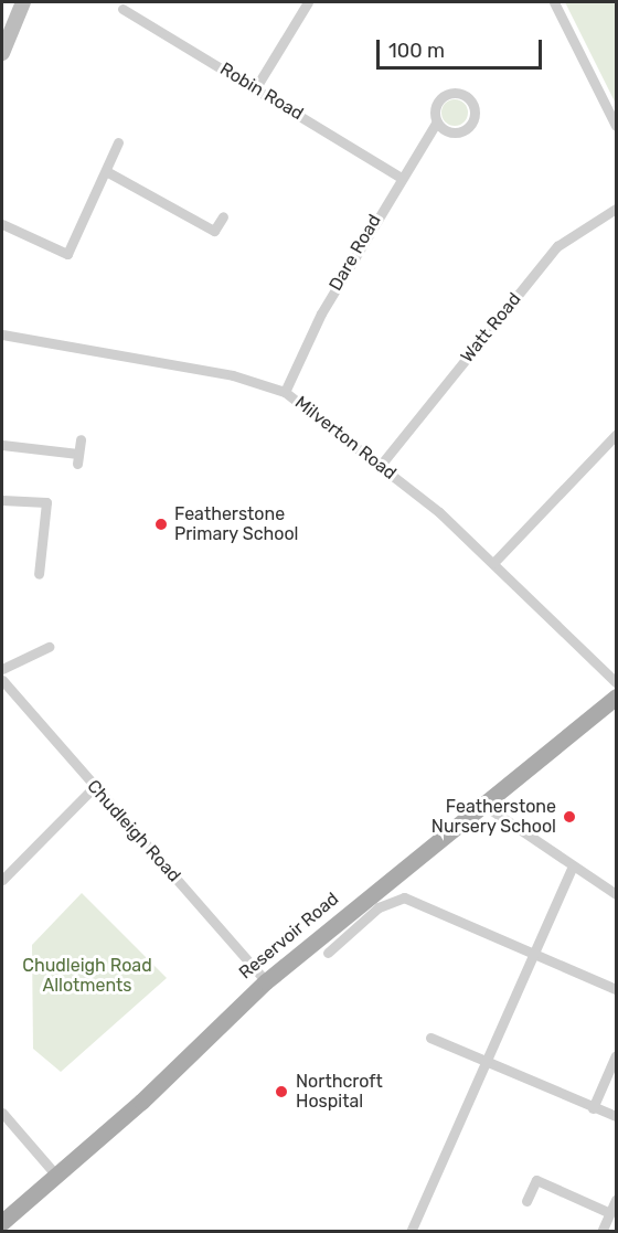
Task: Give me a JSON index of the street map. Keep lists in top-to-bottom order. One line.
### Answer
{"streets":{"main road":["Reservoir Road"],"street":["Robin Road","Dare Road","Watt Road","Milverton Road","Chudleigh Road"]},"crossings":[["Robin Road","Dare Road"],["Dare Road","Milverton Road"],["Watt Road","Milverton Road"],["Chudleigh Road","Reservoir Road"]],"parks":["Chudleigh Road Allotments"],"places":["Featherstone Primary School","Featherstone Nursery School","Northcroft Hospital"],"scale_bar":"100 m"}
